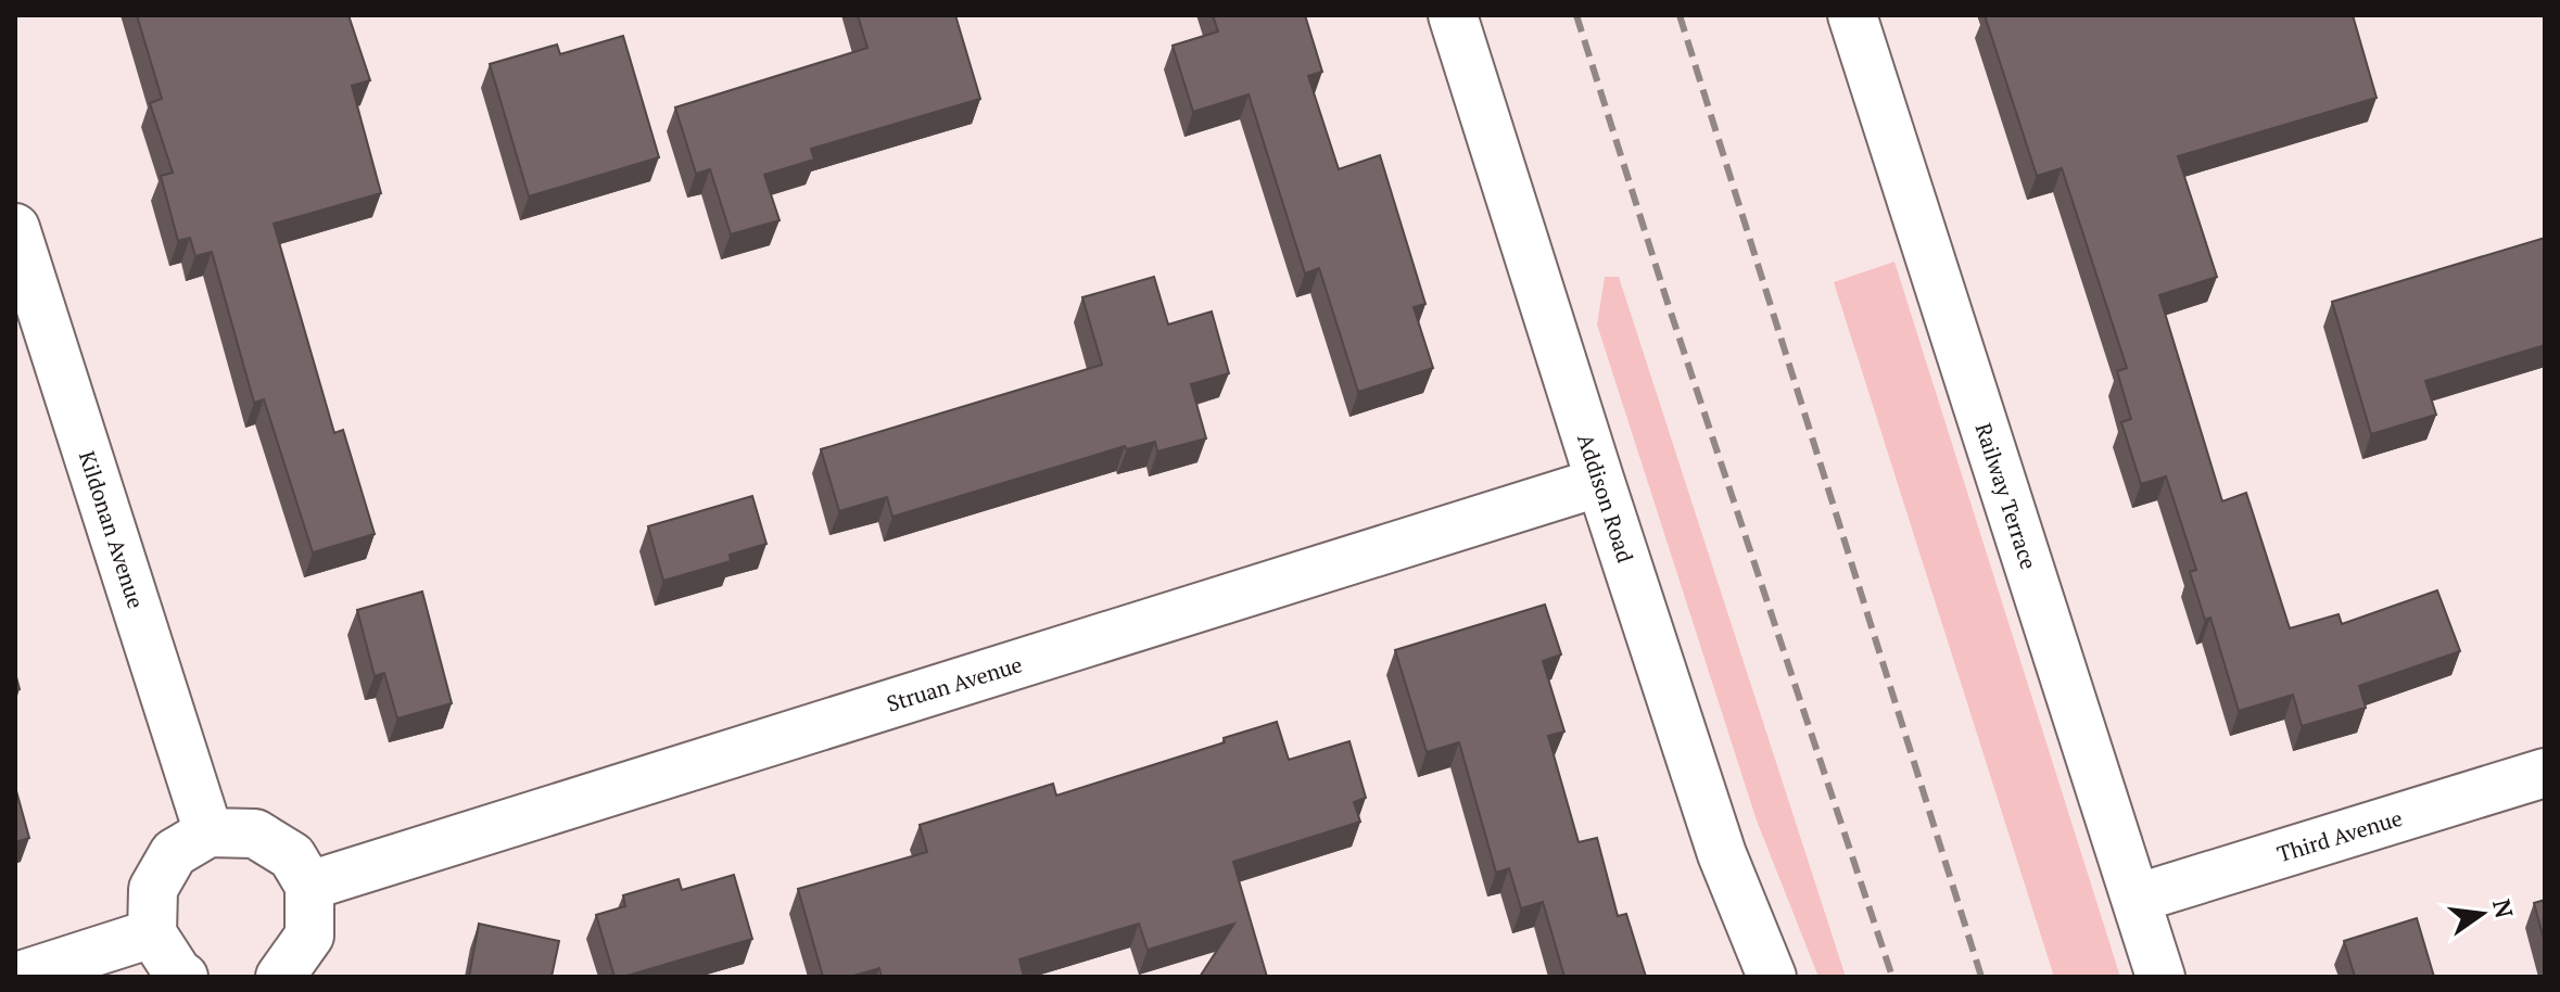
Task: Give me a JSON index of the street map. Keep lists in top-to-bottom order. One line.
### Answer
{"streets":{"street":["Railway Terrace","Addison Road","Kildonan Avenue","Struan Avenue","Third Avenue"]},"crossings":[["Railway Terrace","Third Avenue"],["Addison Road","Struan Avenue"]],"north":"right"}
